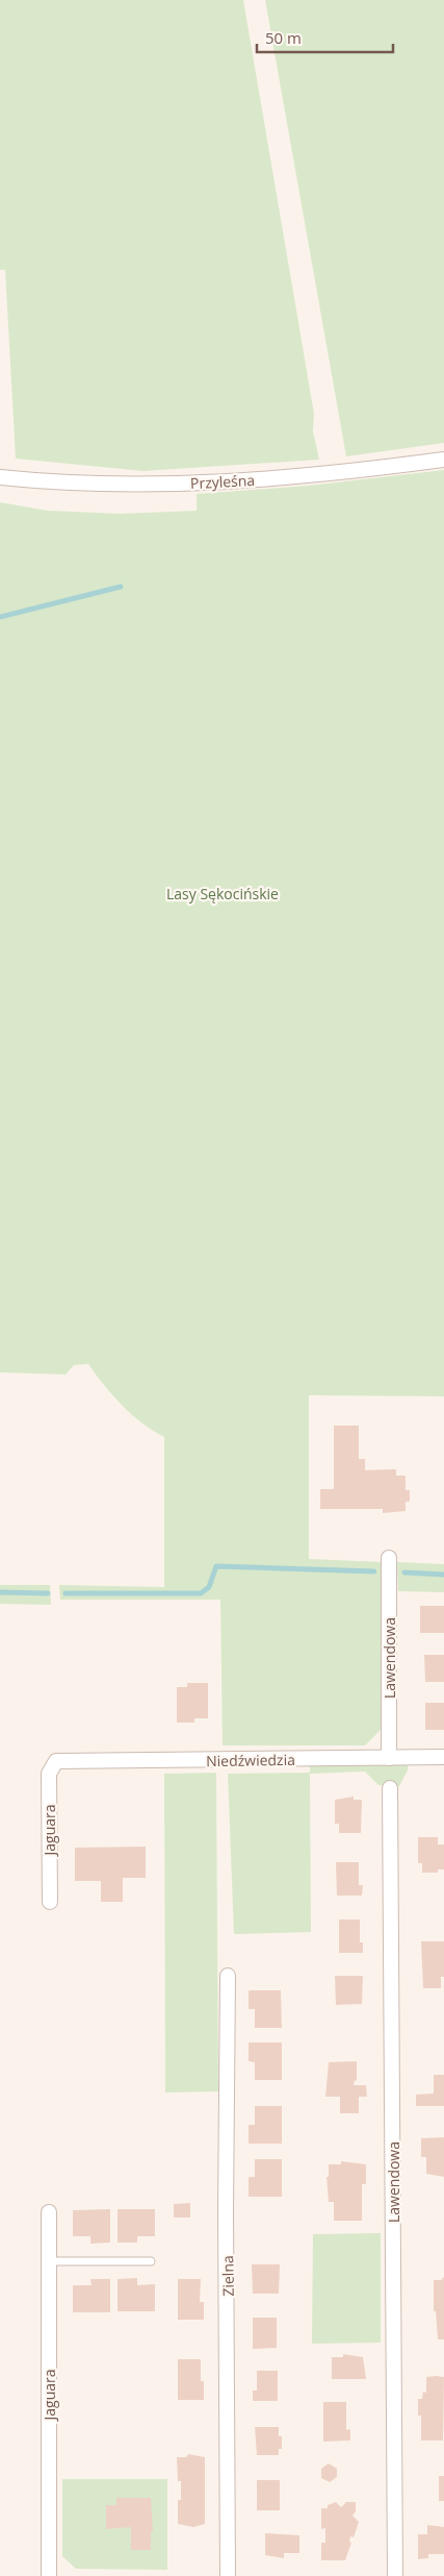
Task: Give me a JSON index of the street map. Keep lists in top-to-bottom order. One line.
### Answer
{"streets":{"street":["Przyleśna","Lawendowa","Niedźwiedzia","Jaguara","Zielna"]},"crossings":[["Lawendowa","Niedźwiedzia"],["Niedźwiedzia","Jaguara"]],"parks":["Lasy Sękocińskie"],"scale_bar":"50 m"}
